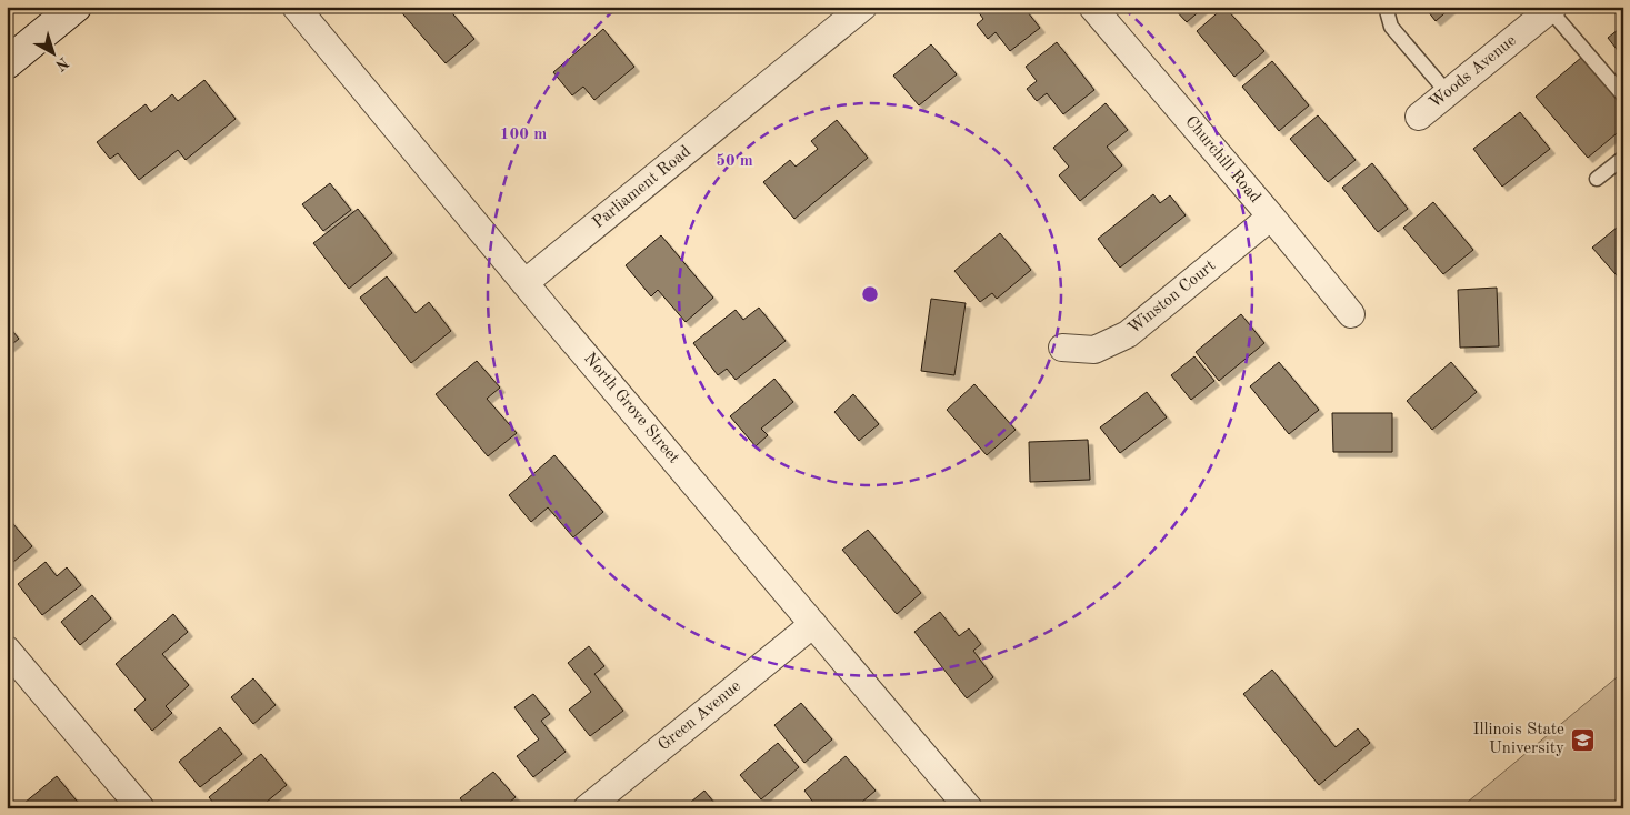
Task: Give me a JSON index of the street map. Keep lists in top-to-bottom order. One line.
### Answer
{"streets":{"street":["Woods Avenue","Churchill Road","Parliament Road","Winston Court","North Grove Street","Green Avenue"]},"crossings":[["Churchill Road","Winston Court"],["Parliament Road","North Grove Street"],["North Grove Street","Green Avenue"]],"places":{"school or university":["Illinois State University"]},"north":"bottom right","rings":["100 m","50 m"]}
